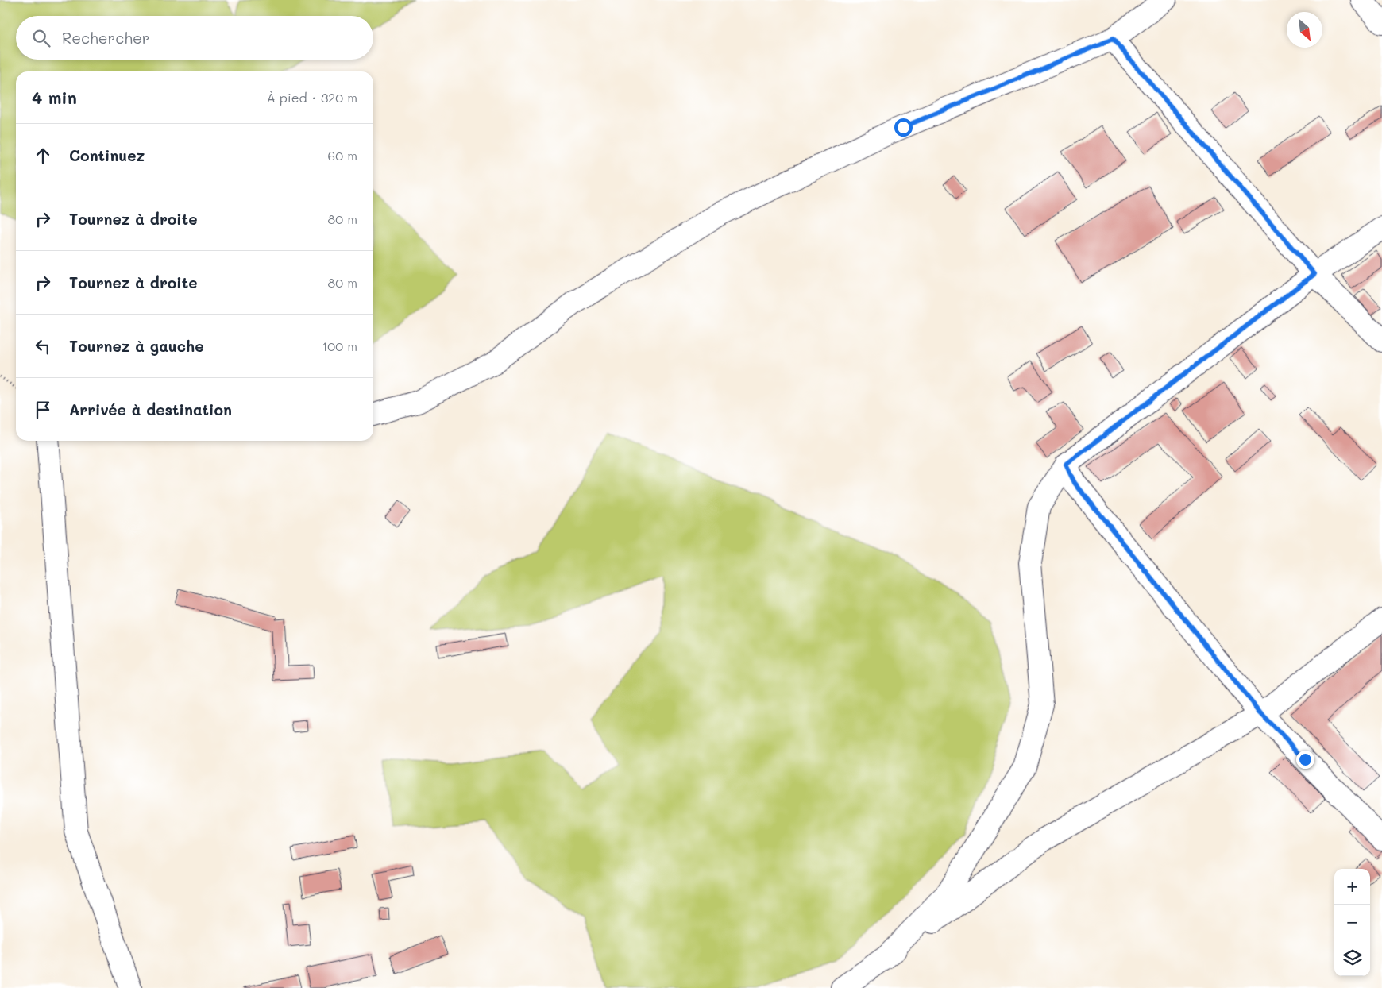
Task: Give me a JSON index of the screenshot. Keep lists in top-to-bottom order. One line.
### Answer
{"north":"bottom right","page":{"search":"Rechercher","heading":["4 min","À pied · 320 m"],"list":[["Continuez","60 m"],["Tournez à droite","80 m"],["Tournez à droite","80 m"],["Tournez à gauche","100 m"],"Arrivée à destination"],"map_buttons":["+","−"]}}
